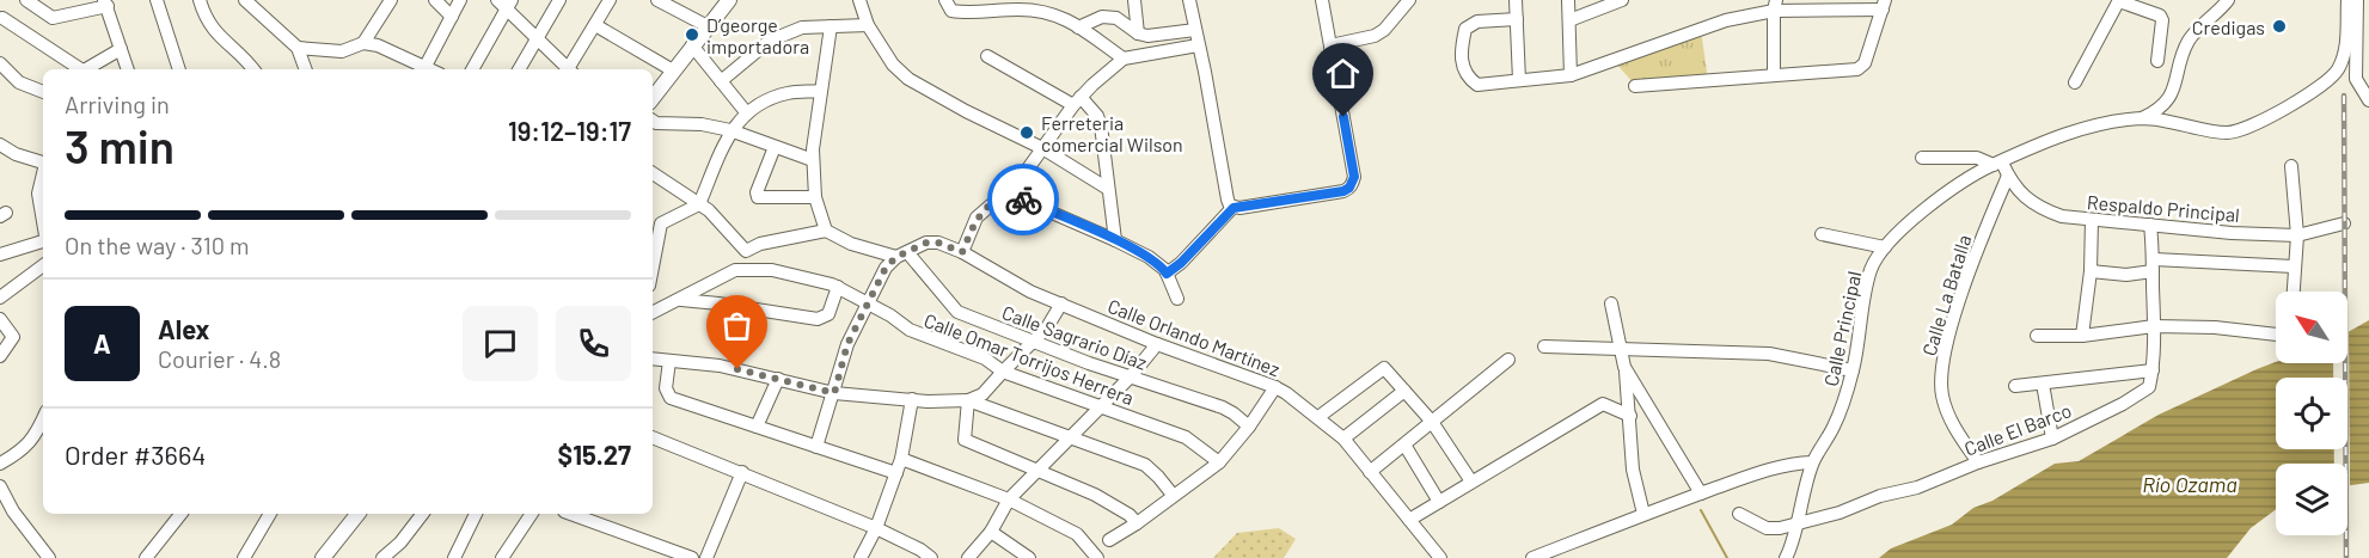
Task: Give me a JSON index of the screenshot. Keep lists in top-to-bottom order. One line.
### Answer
{"streets":{"street":["Respaldo Principal","Calle La Batalla","Calle Principal","Calle Sagrario Díaz","Calle Orlando Martínez","Calle Omar Torrijos Herrera","Calle El Barco"]},"crossings":[["Respaldo Principal","Calle La Batalla"],["Respaldo Principal","Calle Principal"],["Calle La Batalla","Calle El Barco"],["Calle Principal","Calle El Barco"],["Calle Sagrario Díaz","Calle Orlando Martínez"]],"water":["Río Ozama"],"places":["Credigas","D’george importadora","Ferreteria comercial Wilson"],"north":"top left","page":{"heading":["3 min","Arriving in","19:12–19:17"],"panel":["Alex","Courier · 4.8","Order #3664","$15.27"],"bar":"On the way · 310 m","round":"A"}}
